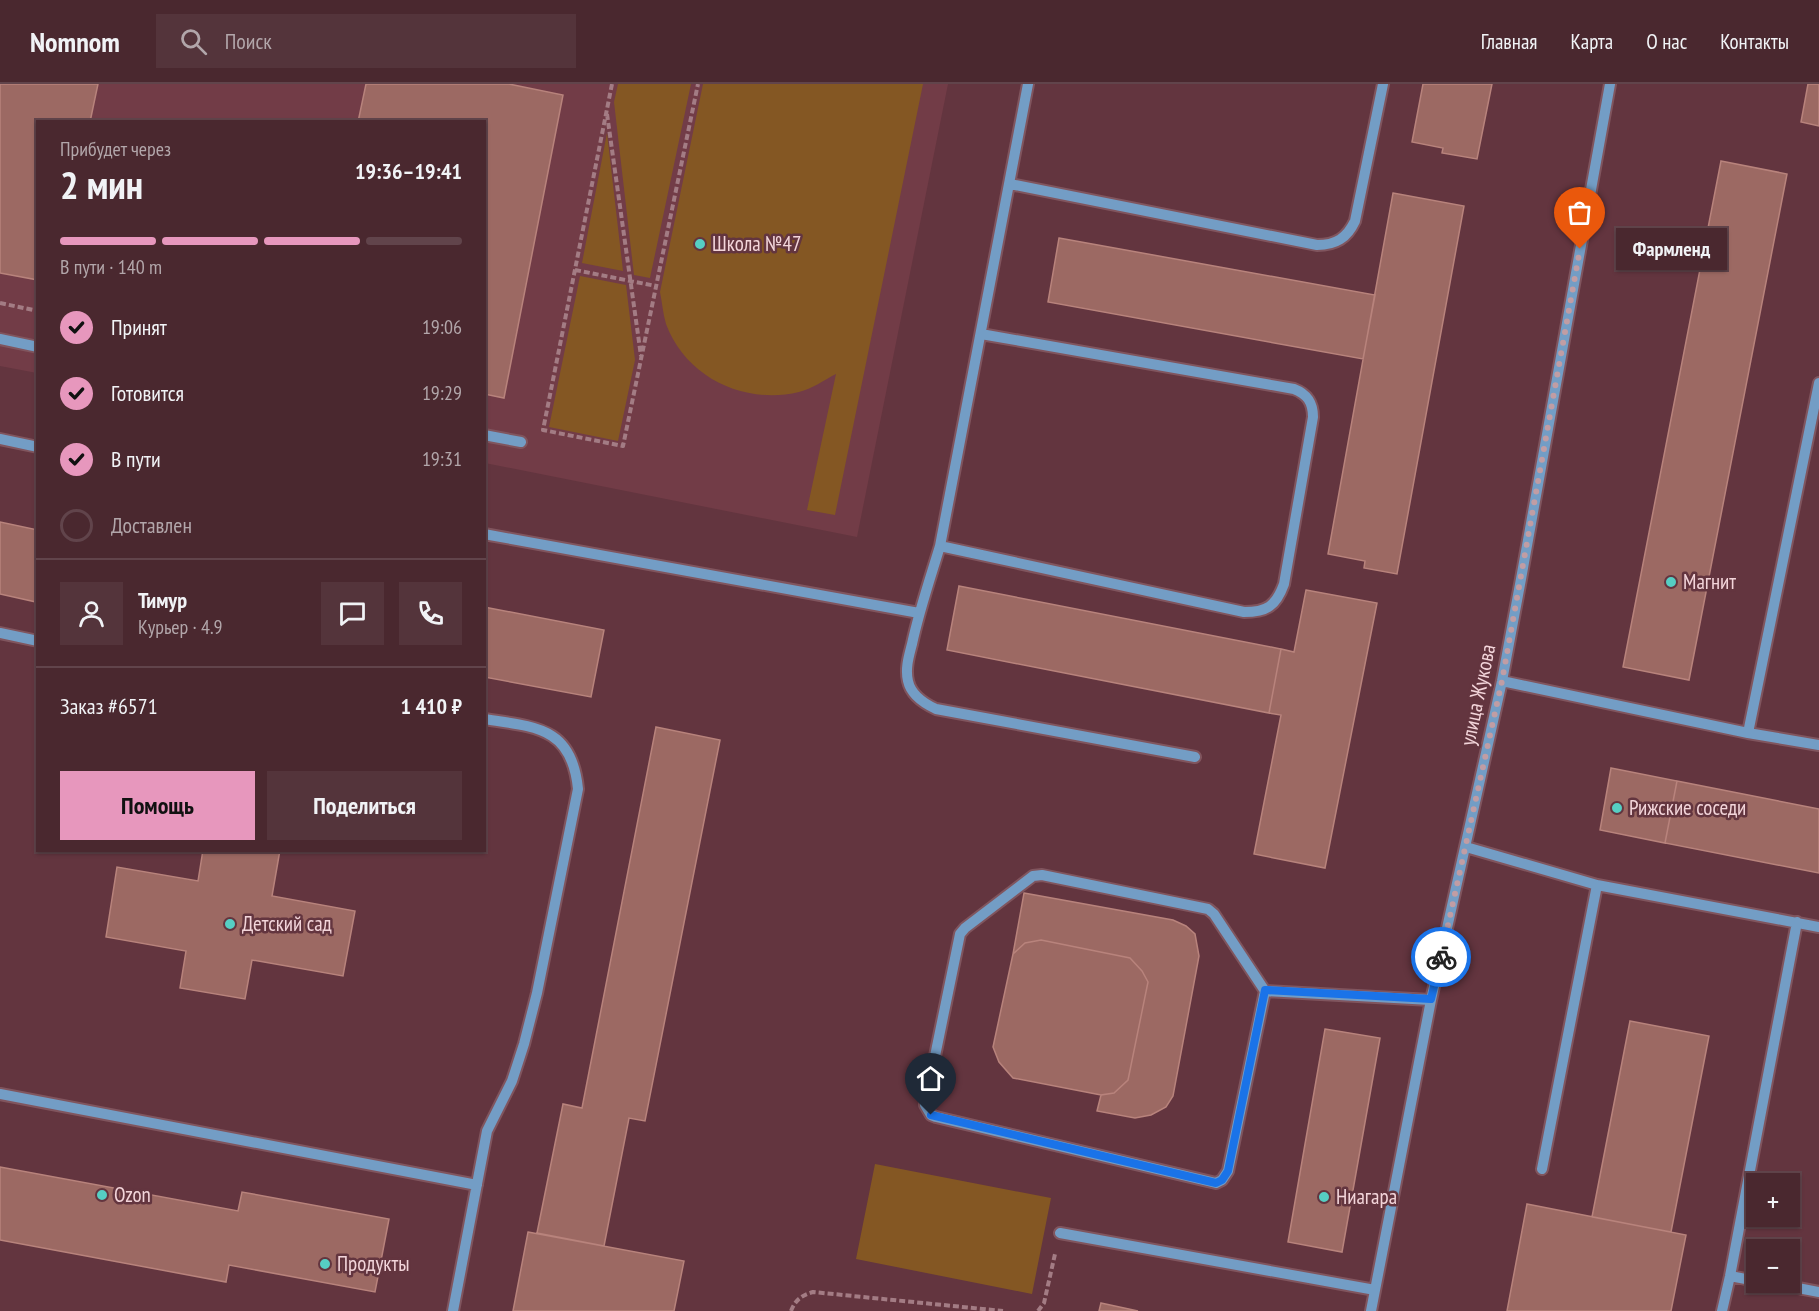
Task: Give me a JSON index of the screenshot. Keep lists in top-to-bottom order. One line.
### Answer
{"streets":{"street":["улица Жукова"]},"places":["Школа №47","Фармленд","Магнит","Рижские соседи","Детский сад","Ozon","Ниагара","Продукты"],"page":{"header":"Nomnom","search":"Поиск","nav":["Главная","Карта","О нас","Контакты"],"heading":["2 мин","Прибудет через","19:36–19:41"],"panel":["Тимур","Курьер · 4.9","Заказ #6571","1 410 ₽"],"bar":"В пути · 140 m","bubble":"Фармленд","list":[["Принят","19:06"],["Готовится","19:29"],["В пути","19:31"],"Доставлен"],"buttons":["Помощь","Поделиться"],"map_buttons":["+","−"]}}
